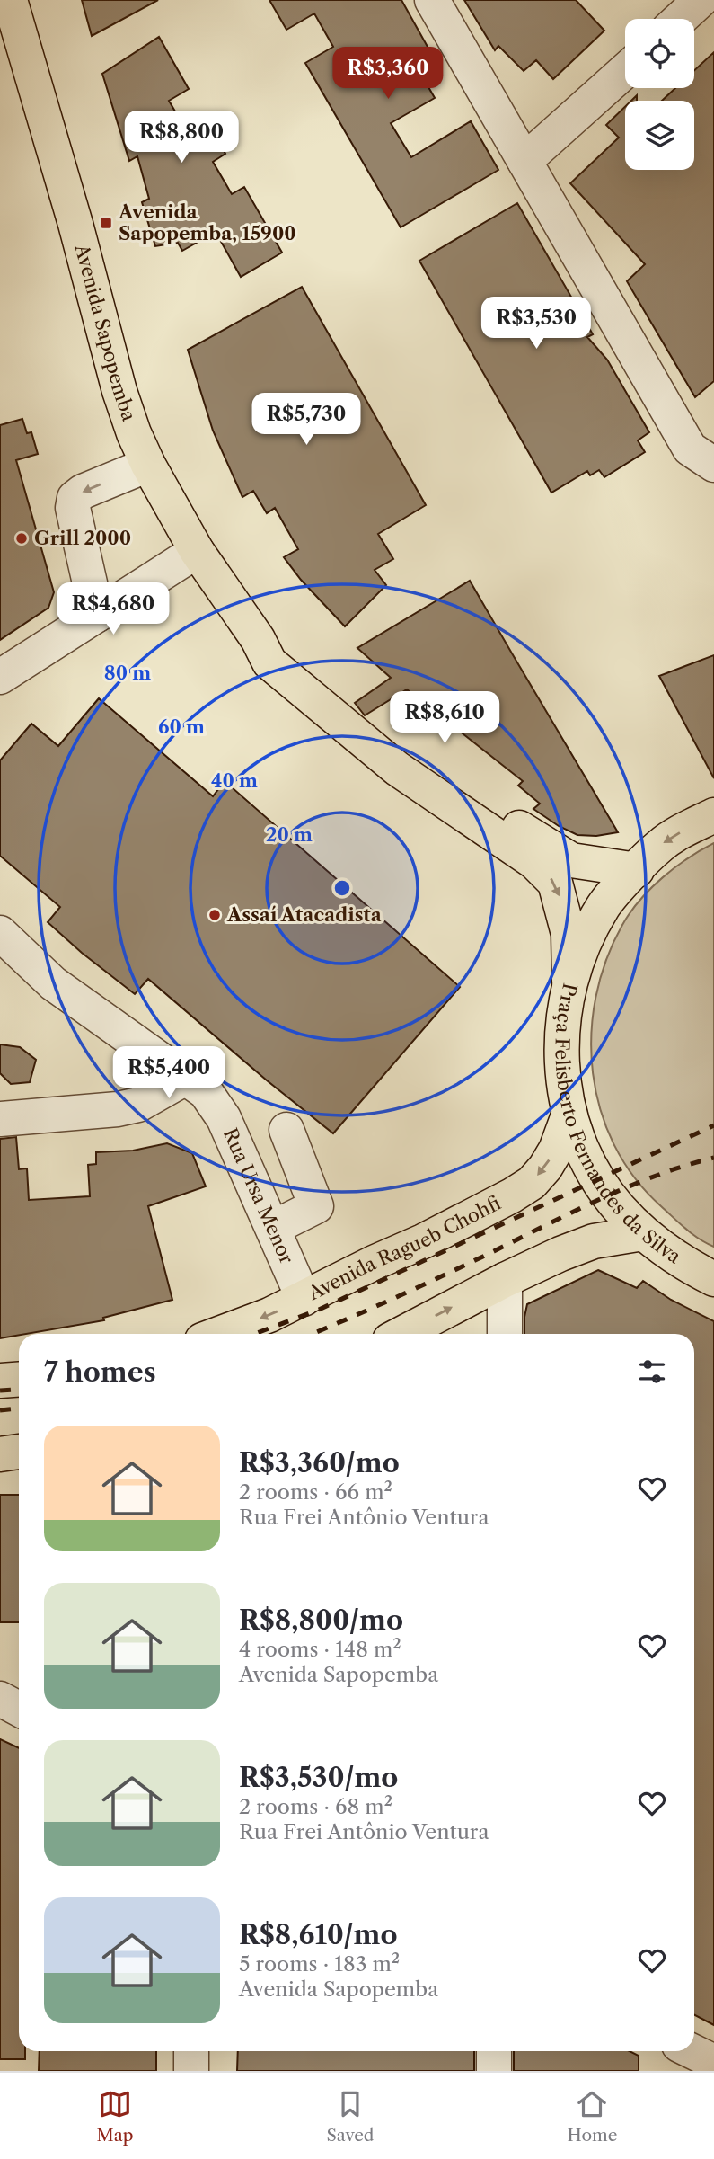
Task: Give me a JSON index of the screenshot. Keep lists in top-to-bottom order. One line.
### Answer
{"streets":{"main road":["Avenida Sapopemba","Praça Felisberto Fernandes da Silva","Avenida Ragueb Chohfi"],"street":["Rua Ursa Menor"]},"crossings":[["Avenida Sapopemba","Praça Felisberto Fernandes da Silva"],["Praça Felisberto Fernandes da Silva","Avenida Ragueb Chohfi"],["Rua Ursa Menor","Avenida Ragueb Chohfi"]],"places":{"transit":["Avenida Sapopemba, 15900"],"other":["Grill 2000","Assaí Atacadista"]},"page":{"price":["R$3,360","R$8,800","R$3,530","R$5,730","R$4,680","R$8,610","R$5,400"],"heading":"7 homes","list":[{"name":"R$3,360/mo","note":"2 rooms · 66 m² · Rua Frei Antônio Ventura"},{"name":"R$8,800/mo","note":"4 rooms · 148 m² · Avenida Sapopemba"},{"name":"R$3,530/mo","note":"2 rooms · 68 m² · Rua Frei Antônio Ventura"},{"name":"R$8,610/mo","note":"5 rooms · 183 m² · Avenida Sapopemba"}],"tabs":["Map","Saved","Home"]},"rings":["80 m","60 m","40 m","20 m"]}
